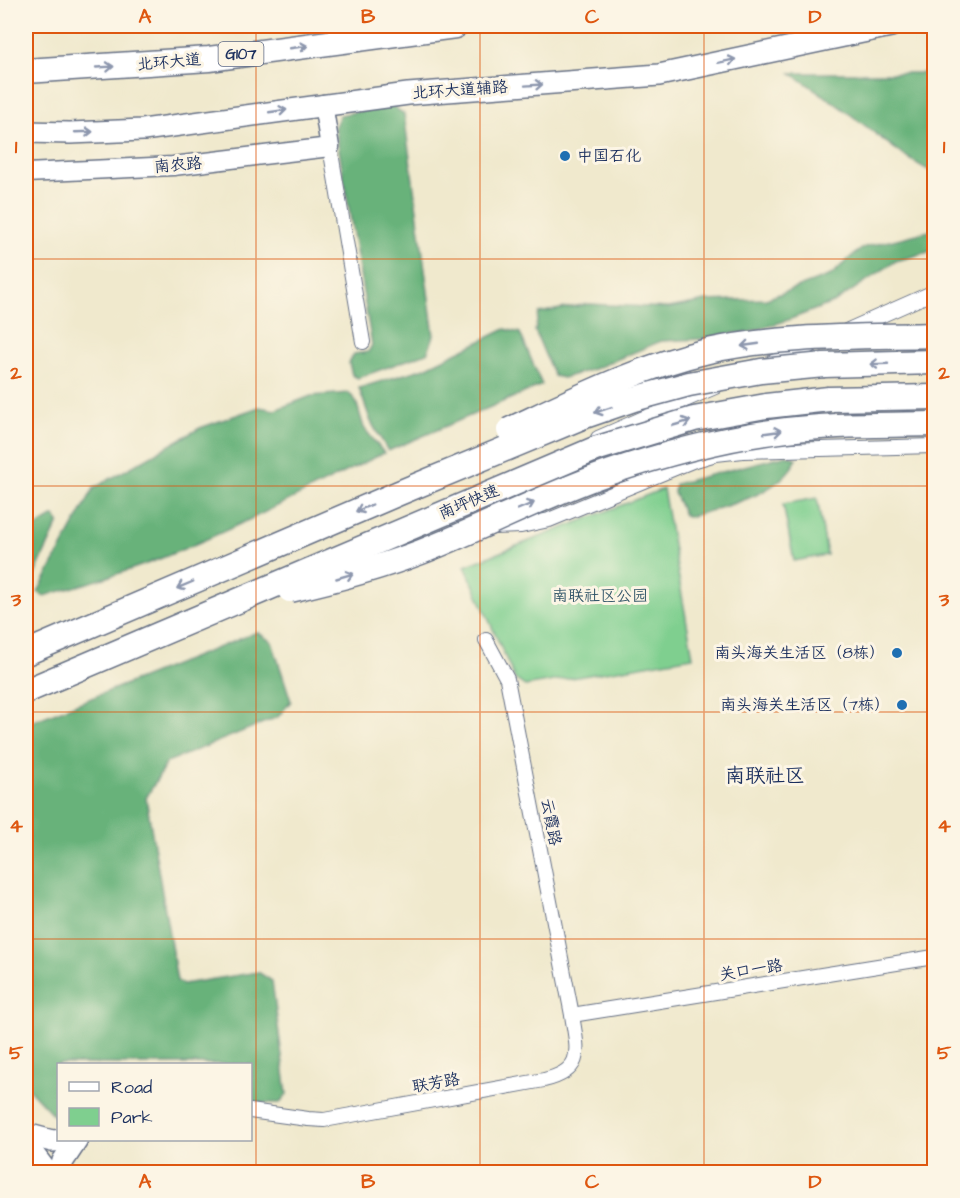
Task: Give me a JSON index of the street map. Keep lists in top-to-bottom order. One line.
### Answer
{"streets":{"highway":["G107","北环大道","南坪快速"],"main road":["北环大道辅路"],"street":["南农路","云霞路","关口一路","联芳路"]},"crossings":[["云霞路","关口一路"],["云霞路","联芳路"],["关口一路","联芳路"]],"one_way":["北环大道","北环大道辅路"],"districts":["南联社区"],"parks":["南联社区公园"],"places":["中国石化","南头海关生活区（8栋）","南头海关生活区（7栋）"],"legend":["Road","Park"],"grid":{"columns":["A","B","C","D"],"rows":["1","2","3","4","5"]}}
